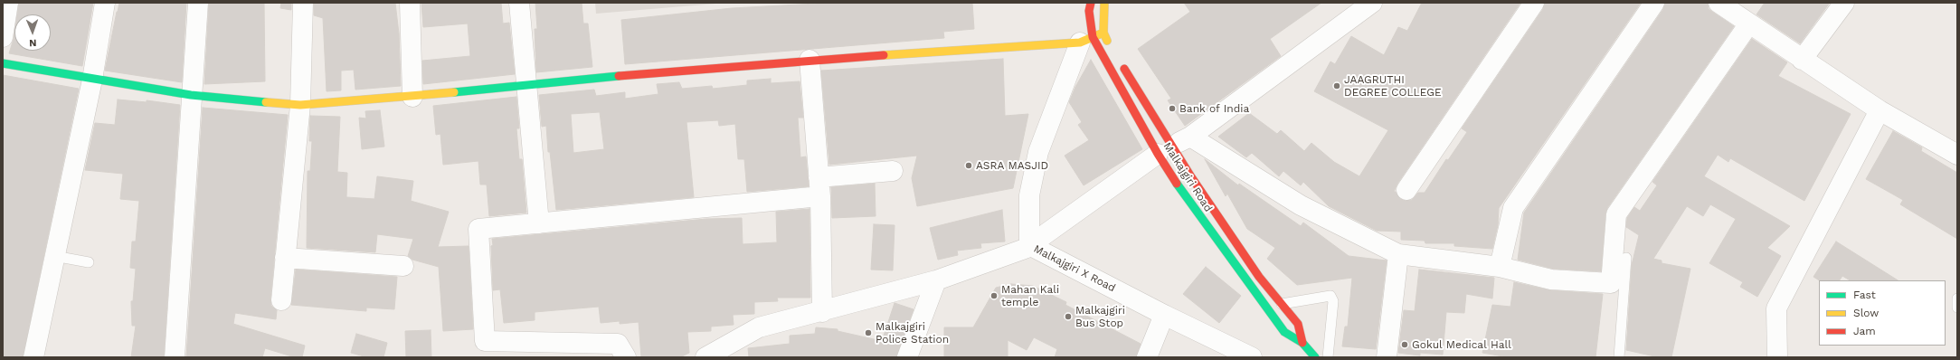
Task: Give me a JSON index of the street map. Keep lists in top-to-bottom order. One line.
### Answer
{"streets":{"street":["Malkajgiri Road","Malkajgiri X Road"]},"crossings":[["Malkajgiri Road","Malkajgiri X Road"]],"places":["JAAGRUTHI DEGREE COLLEGE","Bank of India","ASRA MASJID","Mahan Kali temple","Malkajgiri Bus Stop","Malkajgiri Police Station","Gokul Medical Hall"],"legend":["Fast","Slow","Jam"],"north":"bottom"}
